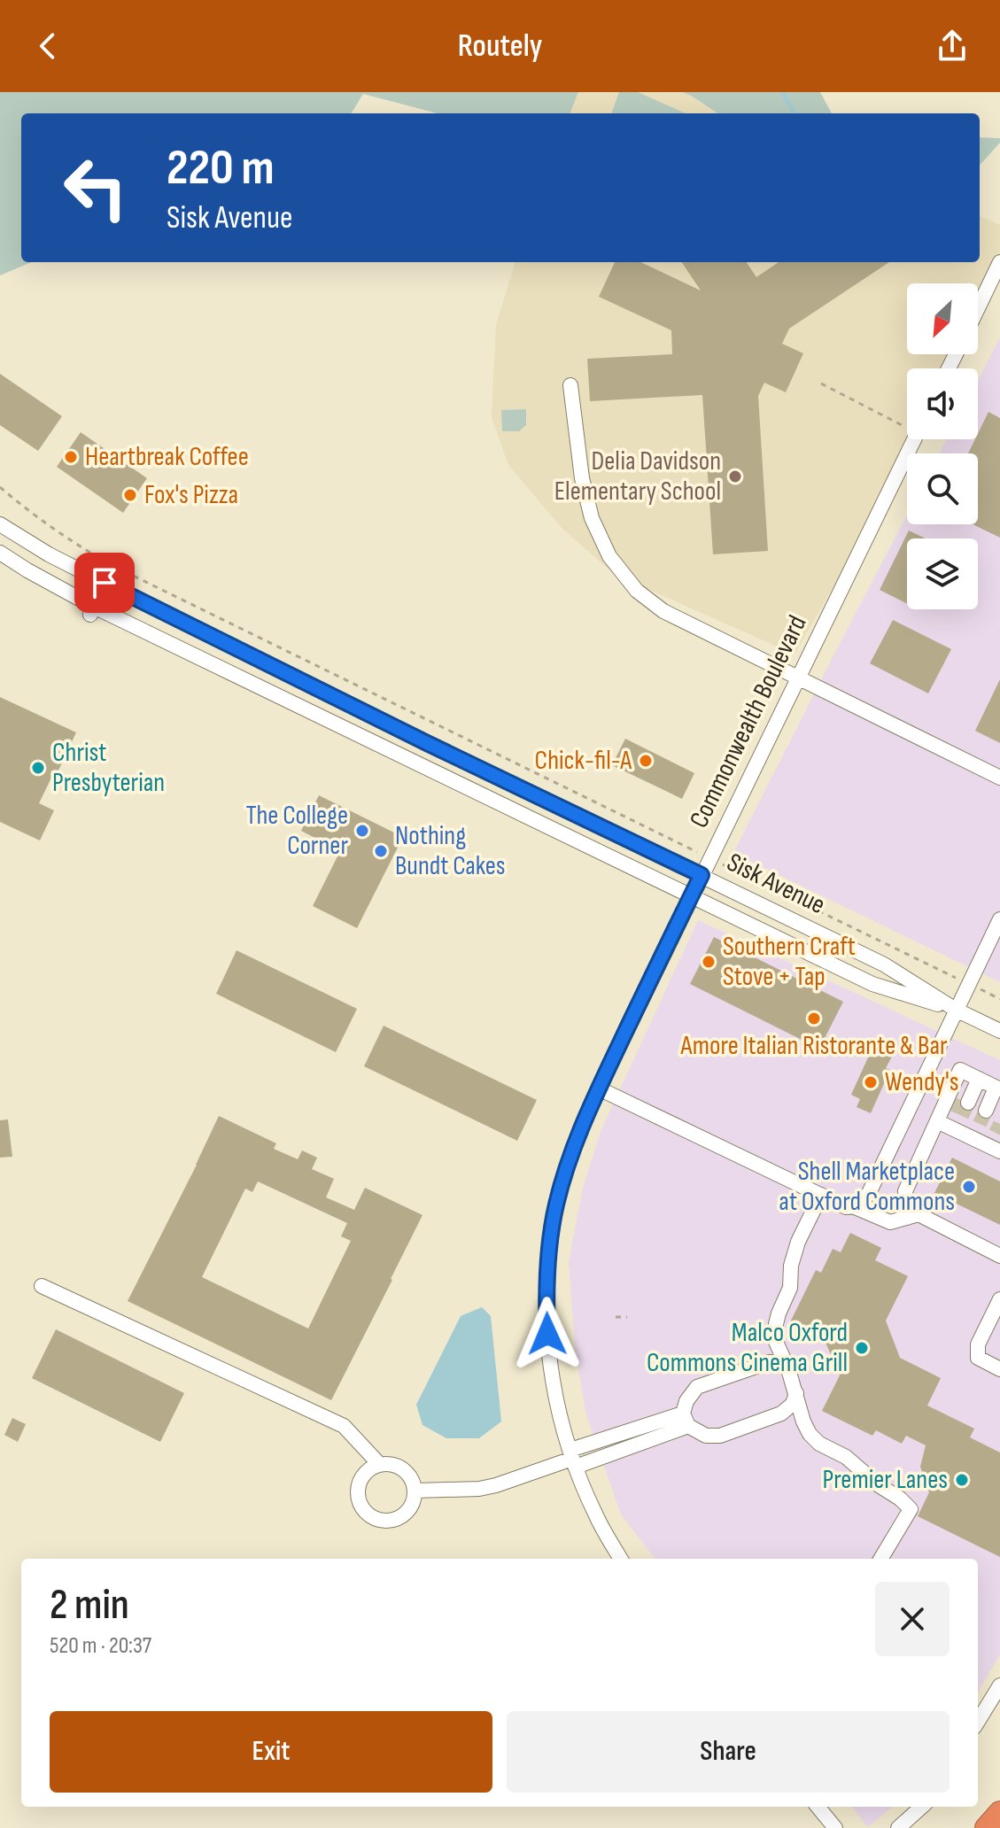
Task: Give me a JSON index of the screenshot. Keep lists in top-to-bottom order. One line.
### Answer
{"streets":{"street":["Commonwealth Boulevard","Sisk Avenue"]},"crossings":[["Commonwealth Boulevard","Sisk Avenue"]],"places":["Heartbreak Coffee","Delia Davidson Elementary School","Fox's Pizza","Chick-fil-A","Christ Presbyterian","The College Corner","Nothing Bundt Cakes","Southern Craft Stove + Tap","Amore Italian Ristorante & Bar","Wendy's","Shell Marketplace at Oxford Commons","Malco Oxford Commons Cinema Grill","Premier Lanes"],"north":"bottom left","page":{"header":"Routely","turn":["220 m","Sisk Avenue"],"heading":["2 min","520 m · 20:37"],"buttons":["Exit","Share"]}}
